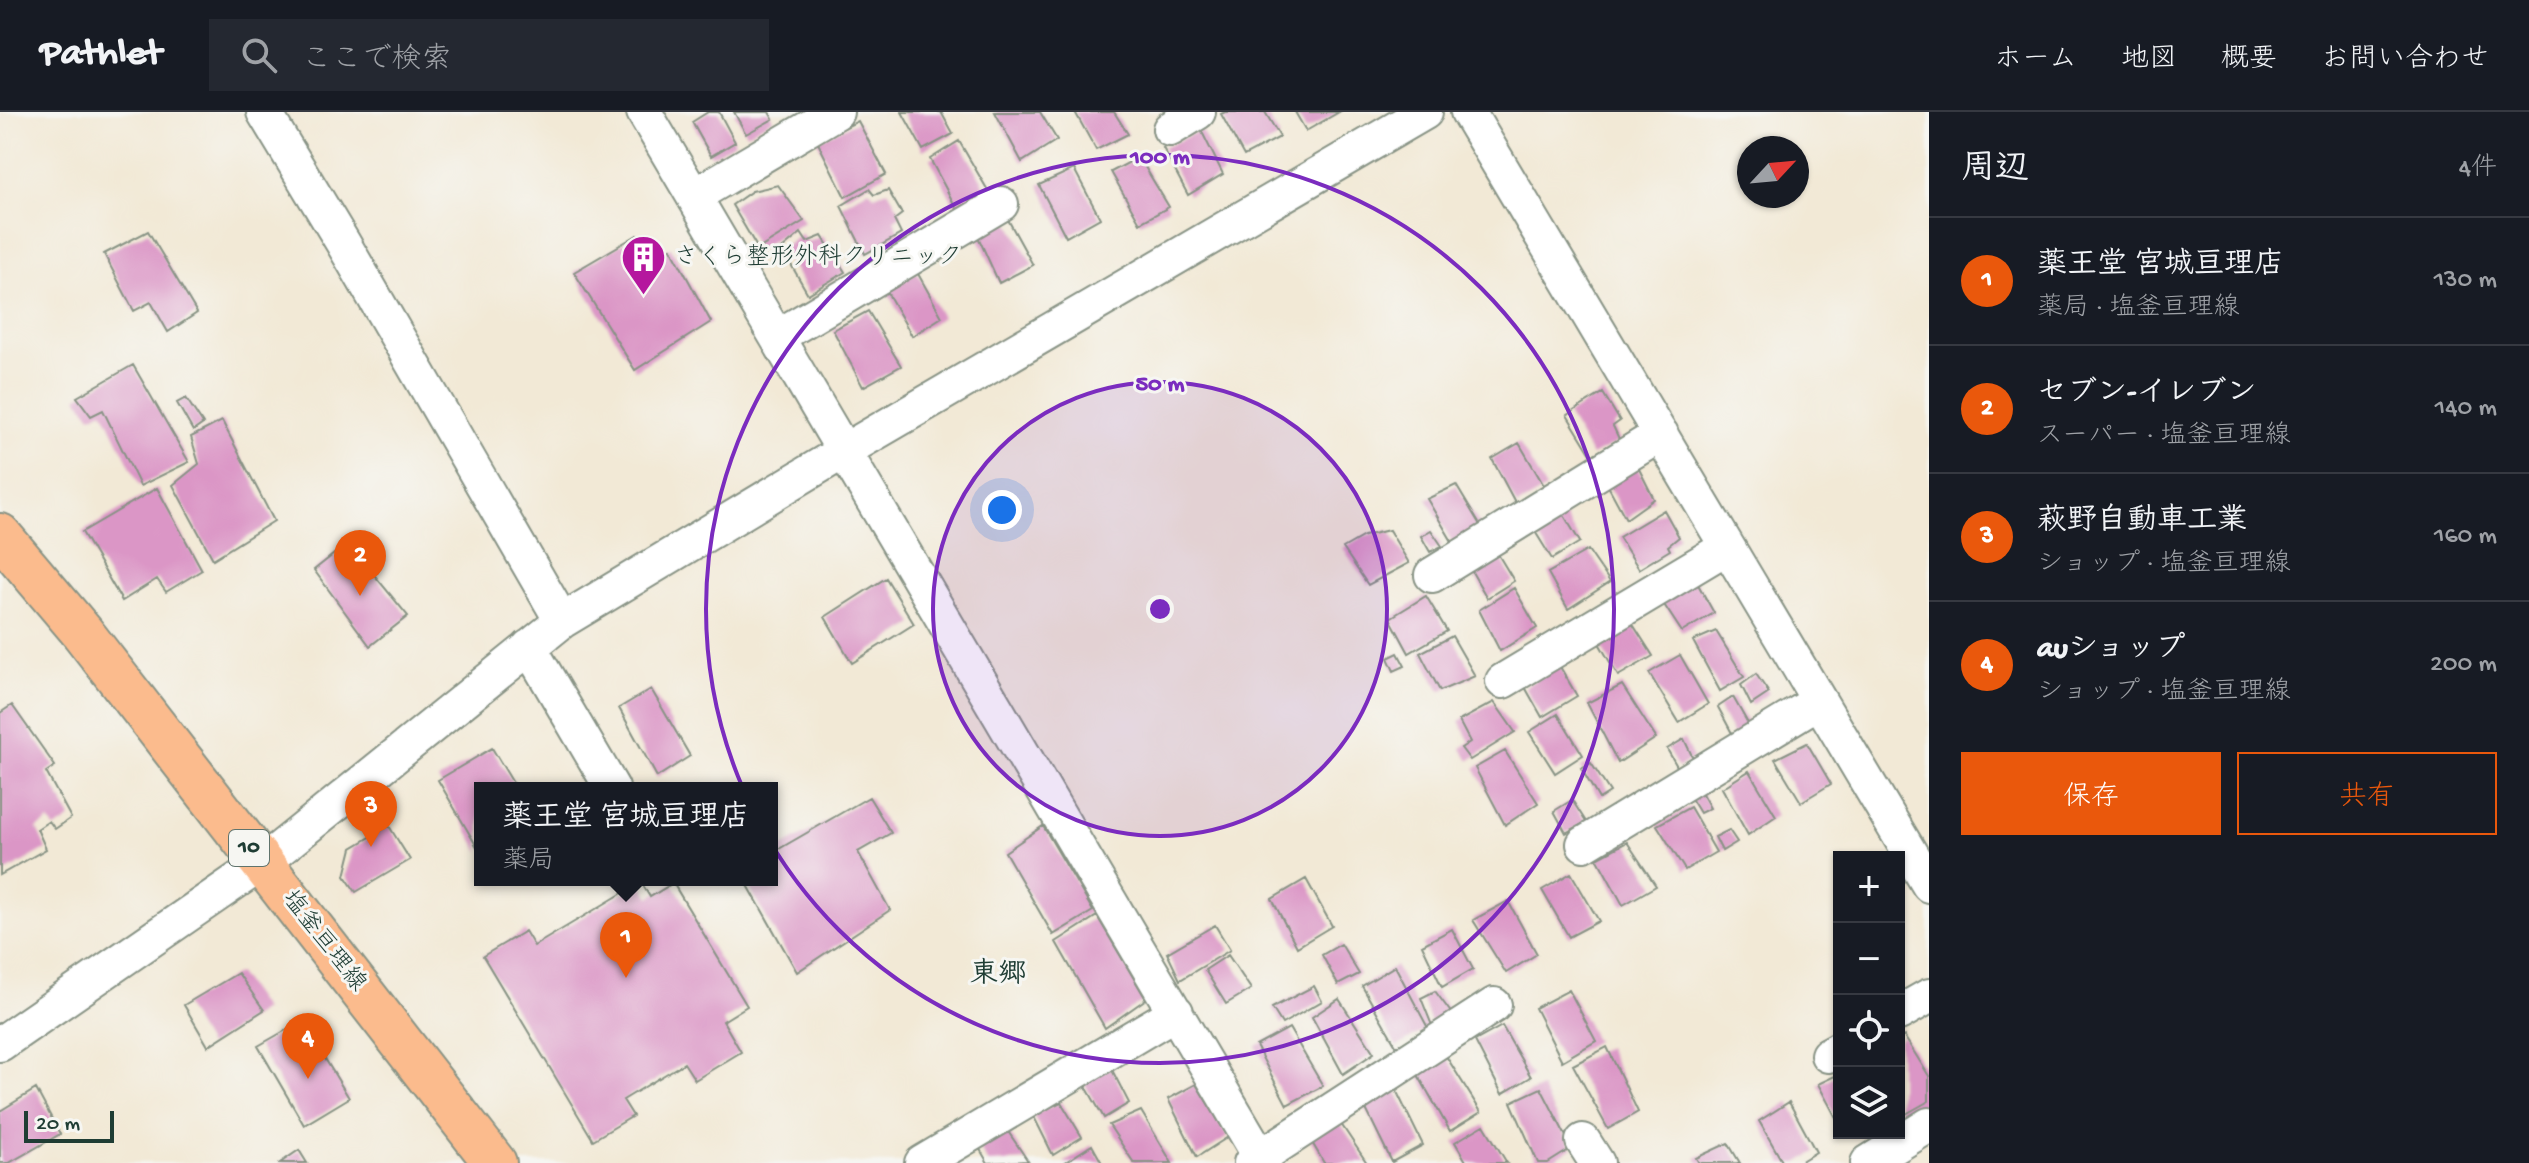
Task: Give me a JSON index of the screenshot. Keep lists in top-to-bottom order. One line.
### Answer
{"streets":{"main road":["10","塩釜亘理線"]},"districts":["東郷"],"places":{"building":["さくら整形外科クリニック"]},"scale_bar":"20 m","north":"top right","page":{"header":"Pathlet","search":"ここで検索","nav":["ホーム","地図","概要","お問い合わせ"],"heading":["周辺","4件"],"list":[{"mark":"1","name":"薬王堂 宮城亘理店","note":"薬局 · 塩釜亘理線","value":"130 m"},{"mark":"2","name":"セブン-イレブン","note":"スーパー · 塩釜亘理線","value":"140 m"},{"mark":"3","name":"萩野自動車工業","note":"ショップ · 塩釜亘理線","value":"160 m"},{"mark":"4","name":"auショップ","note":"ショップ · 塩釜亘理線","value":"200 m"}],"pins":["2","3","1","4"],"buttons":["保存","共有"],"popup":["薬王堂 宮城亘理店","薬局"],"map_buttons":["+","−"],"scale":"20 m"},"rings":["100 m","50 m"]}
